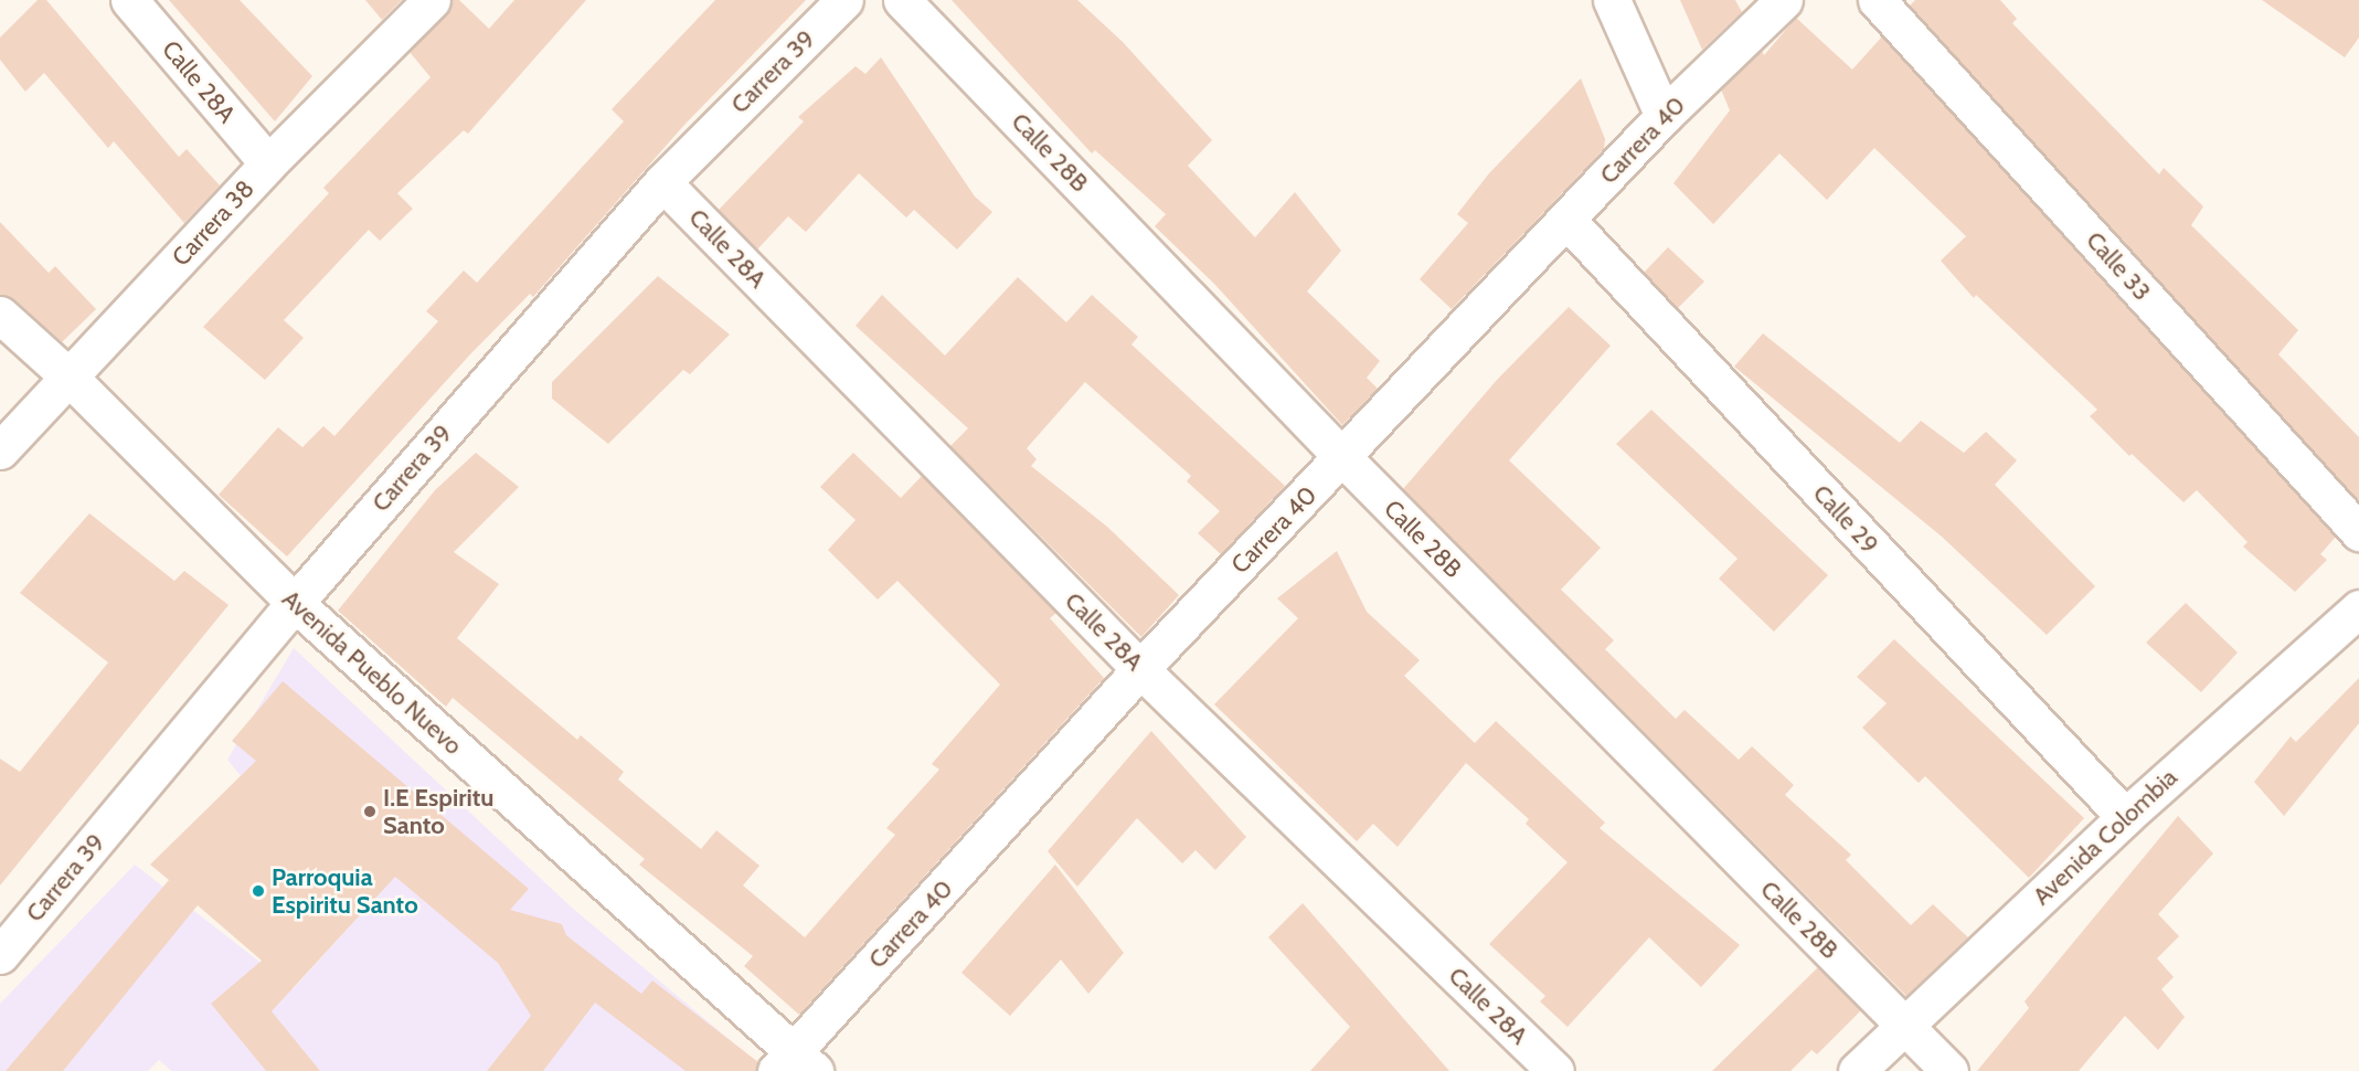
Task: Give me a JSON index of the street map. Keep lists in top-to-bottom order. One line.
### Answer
{"streets":{"street":["Carrera 39","Calle 28A","Carrera 40","Calle 28B","Carrera 38","Calle 33","Calle 29","Avenida Pueblo Nuevo","Avenida Colombia"]},"crossings":[["Carrera 39","Calle 28A"],["Carrera 39","Avenida Pueblo Nuevo"],["Calle 28A","Carrera 40"],["Calle 28A","Carrera 38"],["Carrera 40","Calle 28B"],["Carrera 40","Calle 29"],["Carrera 40","Avenida Pueblo Nuevo"],["Calle 28B","Avenida Colombia"],["Carrera 38","Avenida Pueblo Nuevo"],["Calle 29","Avenida Colombia"]],"places":["I.E Espiritu Santo","Parroquia Espiritu Santo"]}
